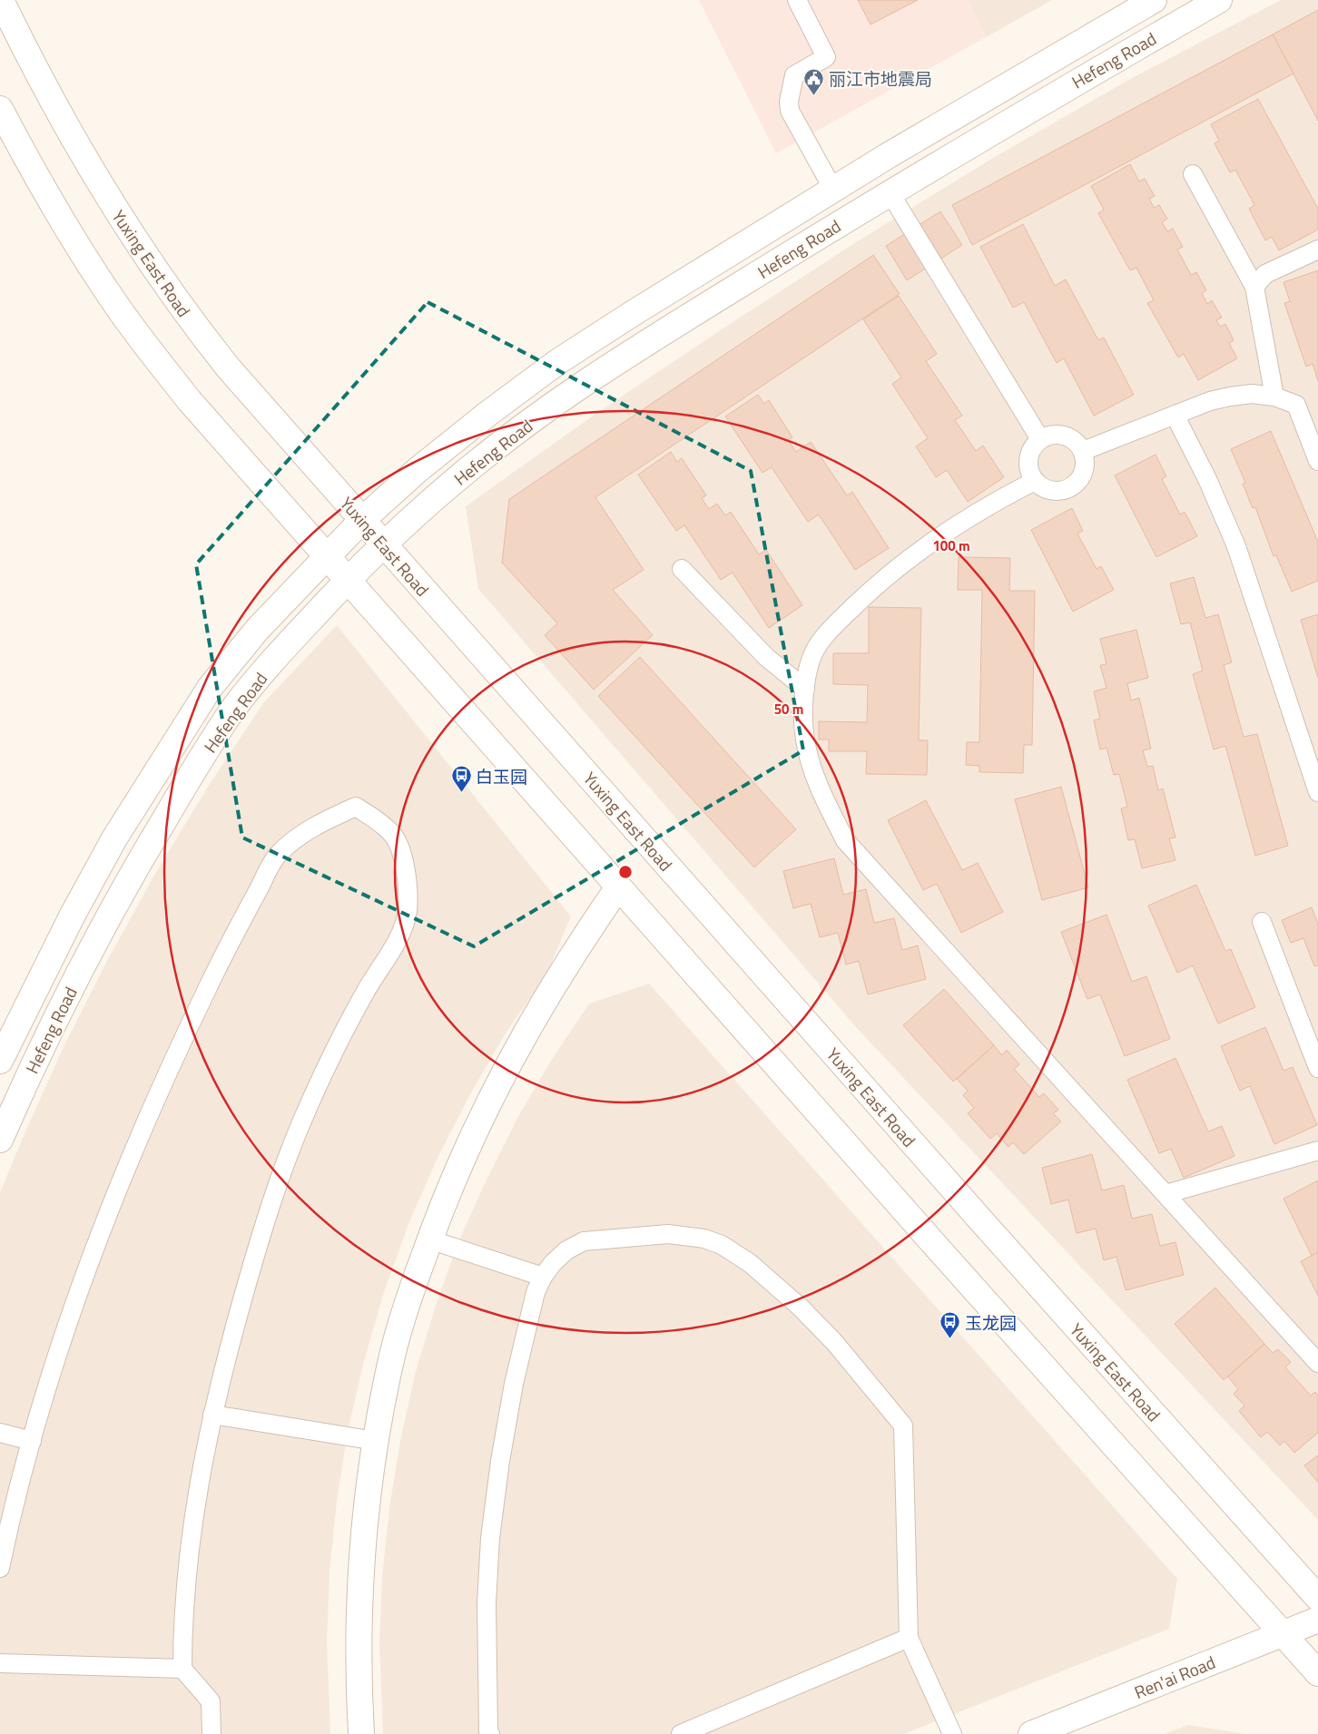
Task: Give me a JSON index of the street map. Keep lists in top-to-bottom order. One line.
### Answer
{"streets":{"street":["Hefeng Road","Yuxing East Road","Ren'ai Road"]},"crossings":[["Hefeng Road","Yuxing East Road"]],"places":{"public building":["丽江市地震局"],"bus stop":["白玉园","玉龙园"]},"rings":["100 m","50 m"]}
